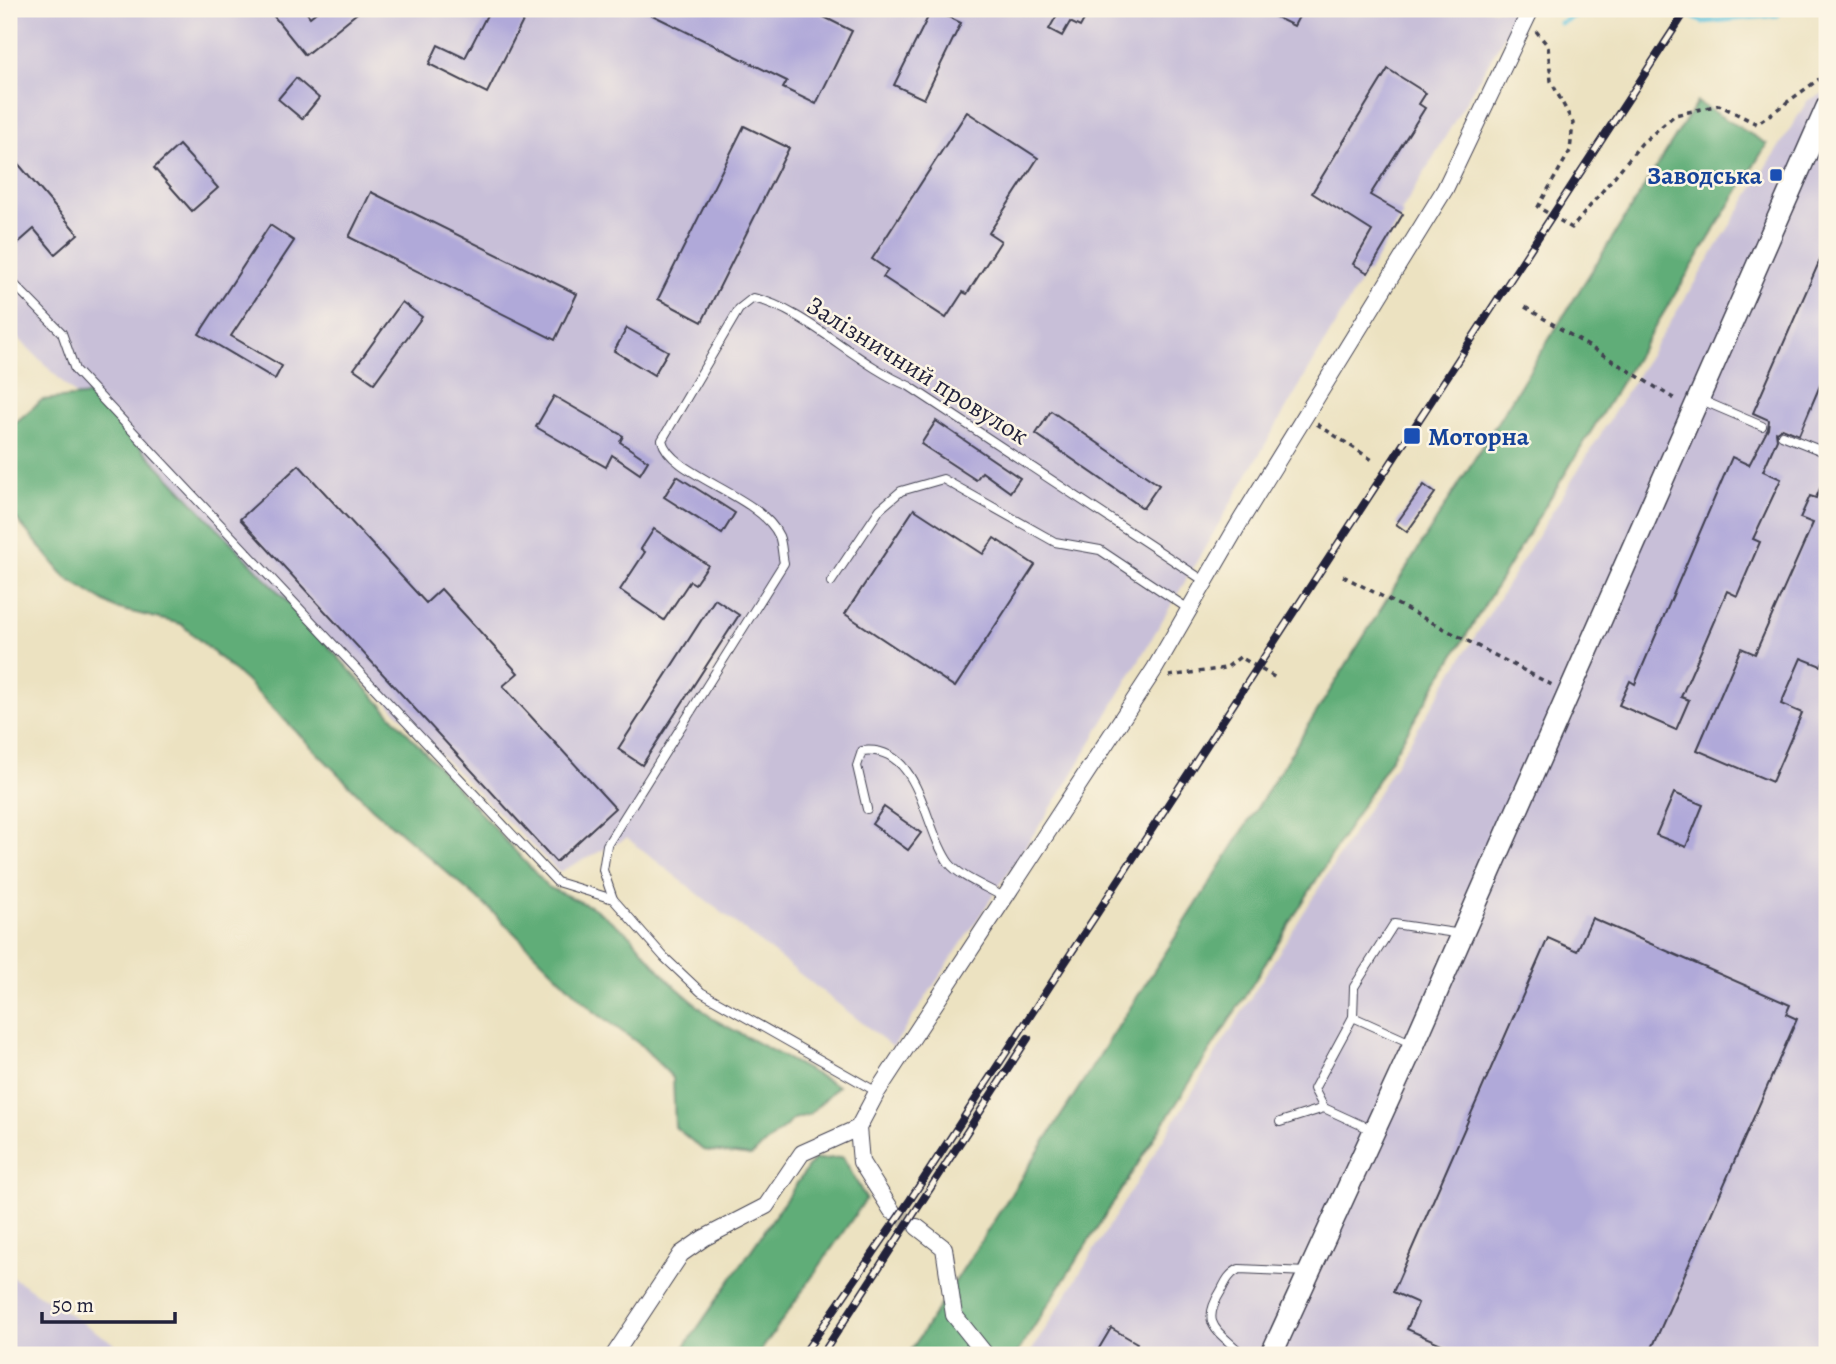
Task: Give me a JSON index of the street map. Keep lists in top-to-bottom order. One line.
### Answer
{"streets":{"lane":["Залізничний провулок"]},"places":{"transit":["Заводська","Моторна"]},"scale_bar":"50 m"}
